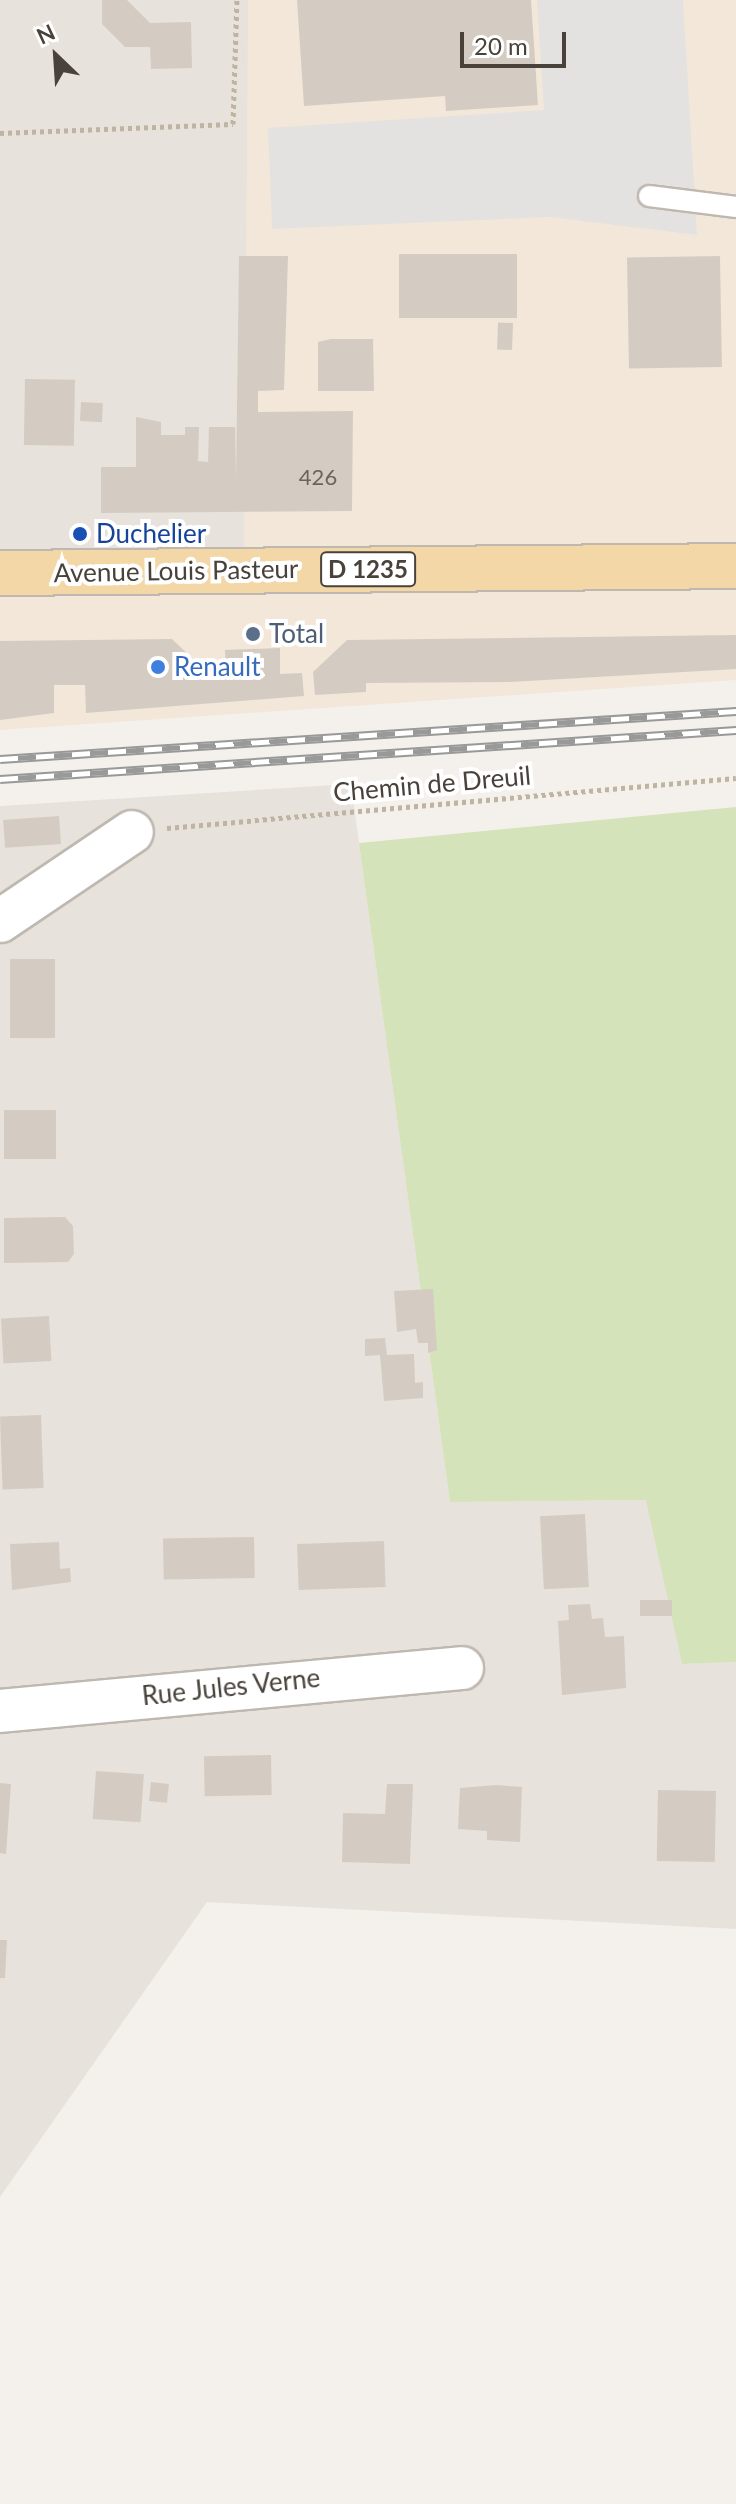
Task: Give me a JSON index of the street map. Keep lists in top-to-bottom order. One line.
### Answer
{"streets":{"main road":["D 1235","Avenue Louis Pasteur"],"street":["Rue Jules Verne"],"path":["Chemin de Dreuil"]},"places":["Duchelier","Total","Renault"],"house_numbers":["426"],"scale_bar":"20 m","north":"top left"}
